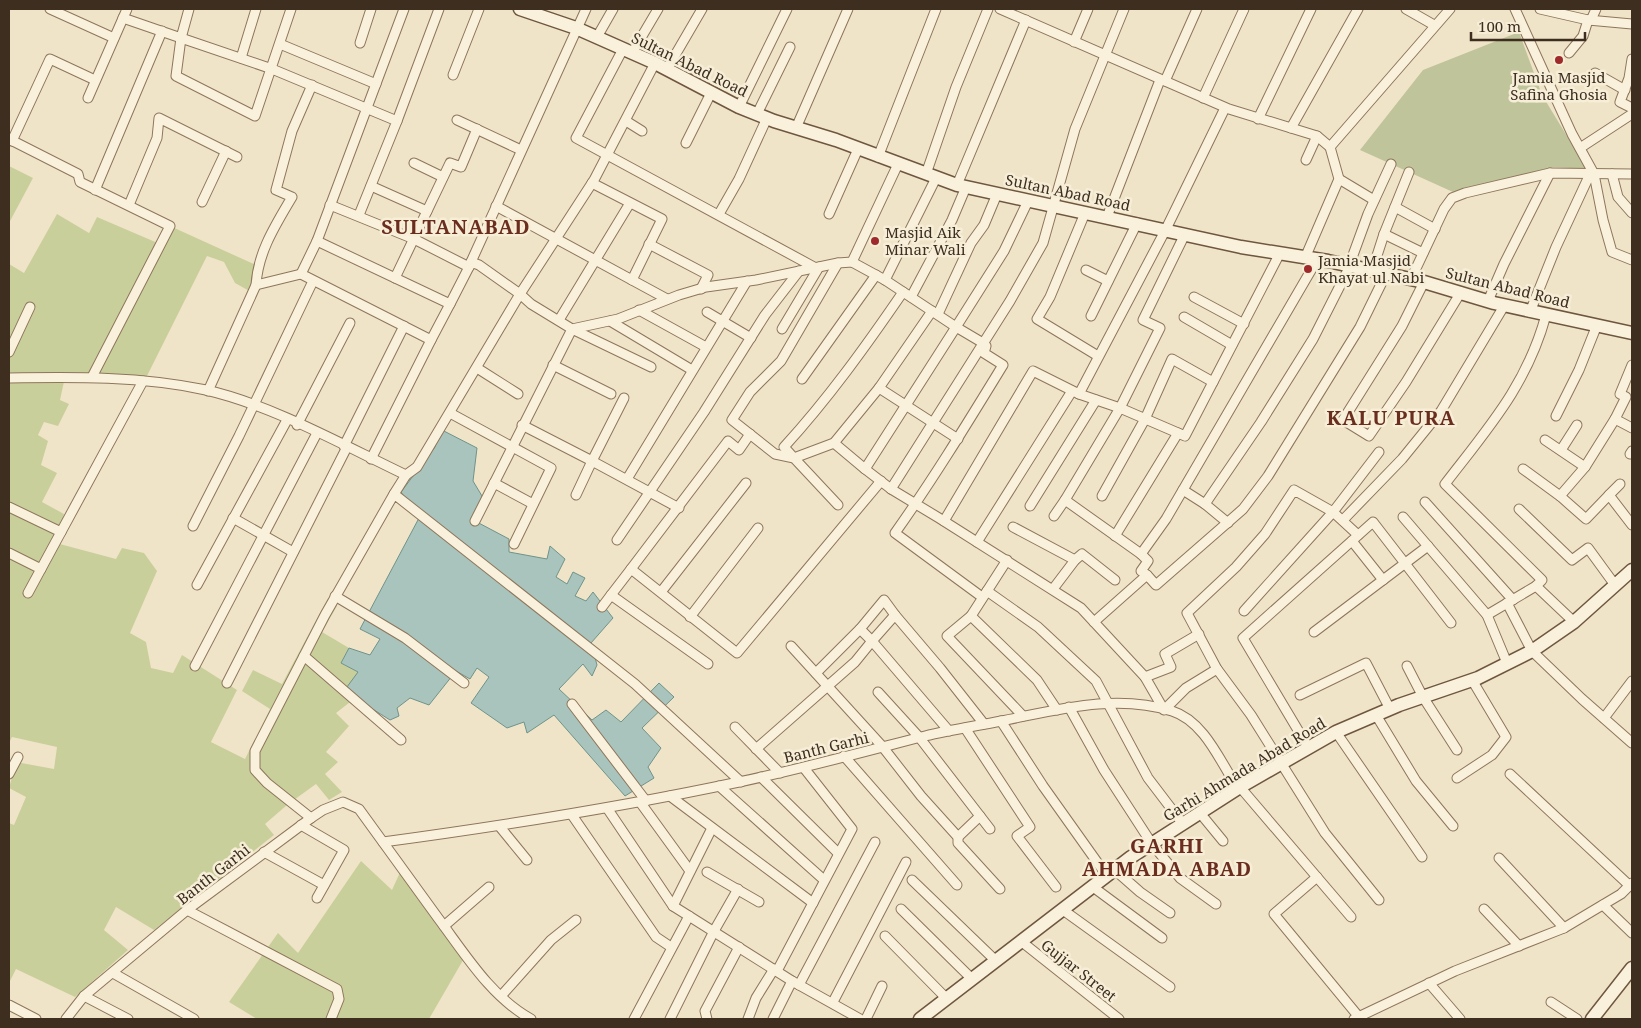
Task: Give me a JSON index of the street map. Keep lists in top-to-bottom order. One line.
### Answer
{"streets":{"street":["Sultan Abad Road","Banth Garhi","Garhi Ahmada Abad Road","Gujjar Street"]},"crossings":[["Banth Garhi","Garhi Ahmada Abad Road"],["Garhi Ahmada Abad Road","Gujjar Street"]],"districts":["SULTANABAD","KALU PURA","GARHI AHMADA ABAD"],"places":["Jamia Masjid Safina Ghosia","Masjid Aik Minar Wali","Jamia Masjid Khayat ul Nabi"],"scale_bar":"100 m"}
